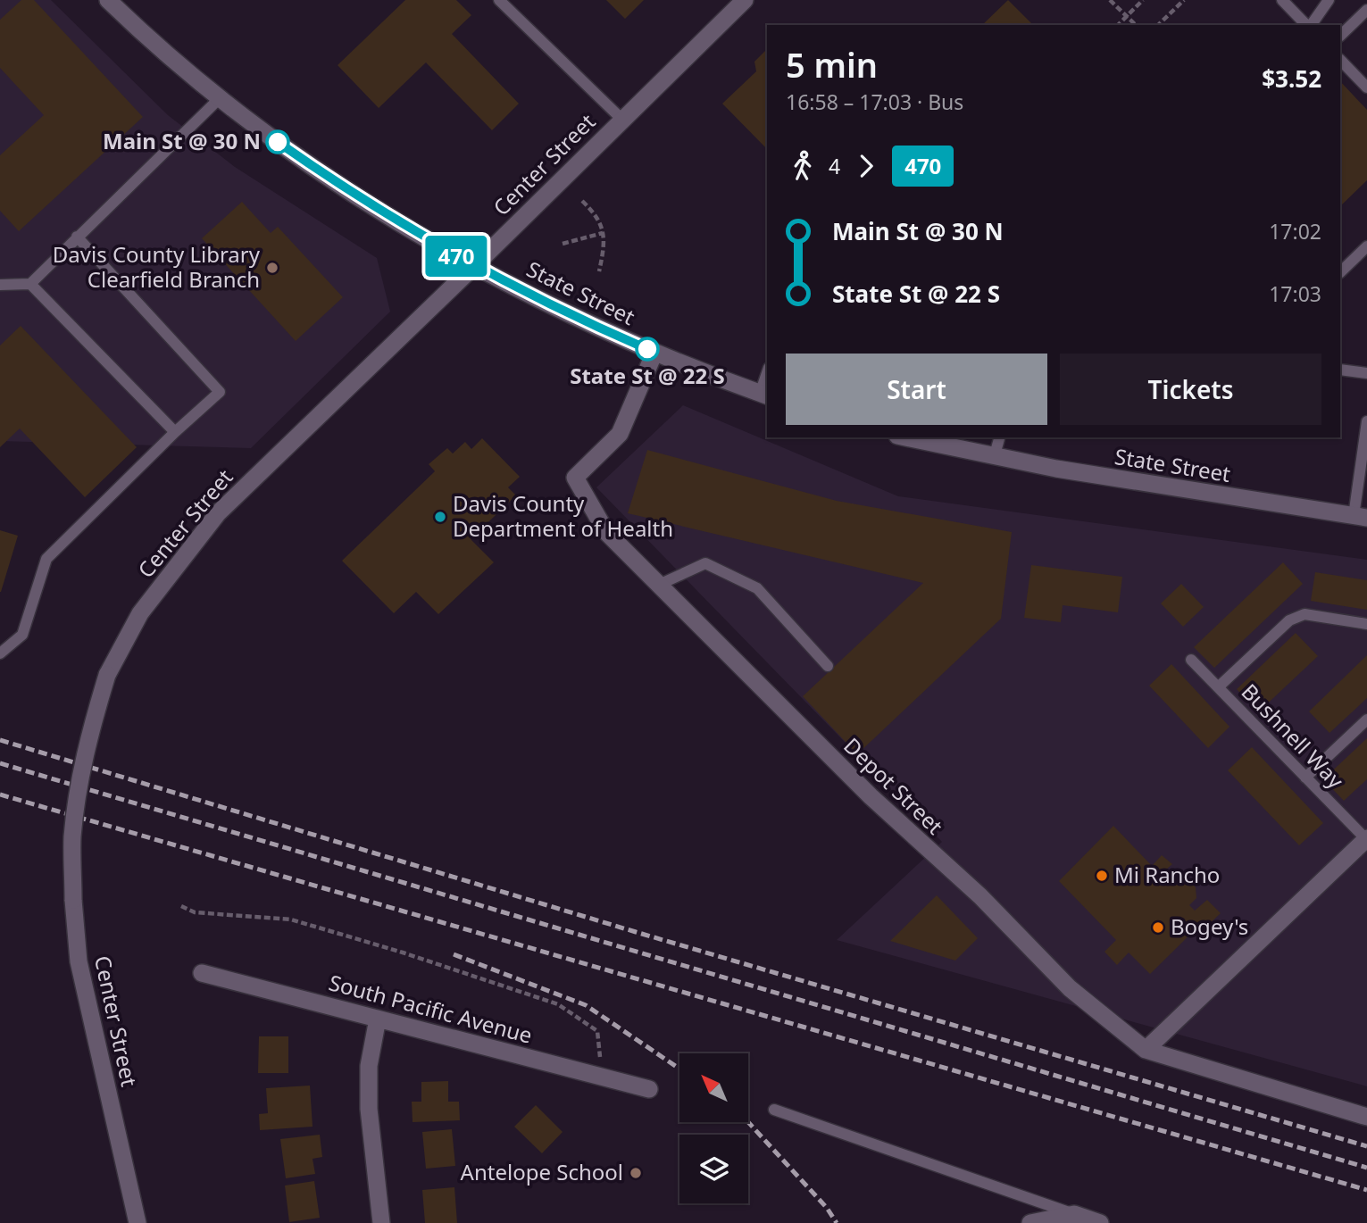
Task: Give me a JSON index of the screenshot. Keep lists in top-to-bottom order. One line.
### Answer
{"streets":{"street":["Center Street","State Street","Depot Street","South Pacific Avenue"],"lane":["Bushnell Way"]},"crossings":[["Center Street","State Street"],["State Street","Depot Street"]],"places":["Main St @ 30 N","Davis County Library Clearfield Branch","State St @ 22 S","Davis County Department of Health","Mi Rancho","Bogey's","Antelope School"],"lines":["bus line 470"],"north":"top left","page":{"on_map":"470","heading":["5 min","16:58 – 17:03 · Bus","$3.52"],"legs":["4","470"],"list":[{"name":"Main St @ 30 N","value":"17:02"},{"name":"State St @ 22 S","value":"17:03"}],"buttons":["Start","Tickets"]}}
